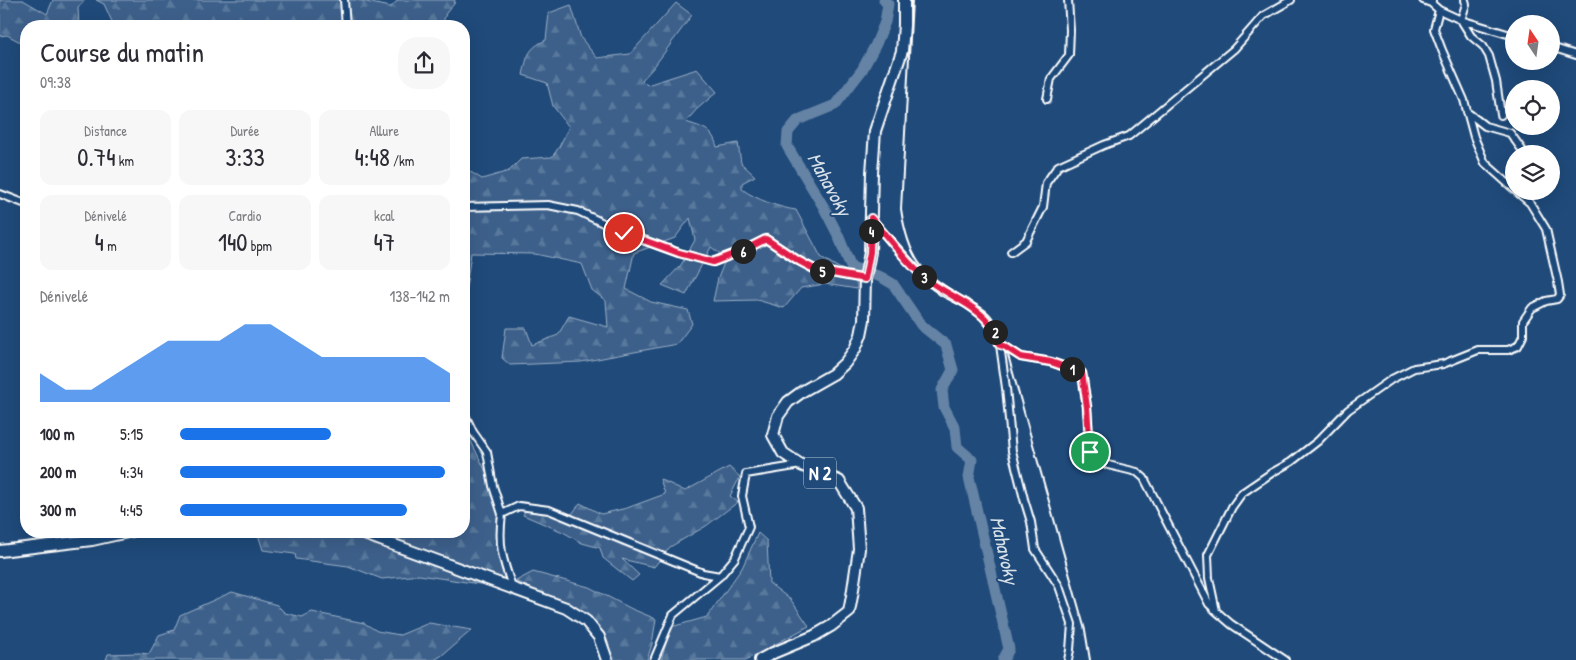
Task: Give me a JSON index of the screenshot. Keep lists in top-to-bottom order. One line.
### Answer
{"streets":{"main road":["N 2"]},"water":["Mahavoky"],"north":"top","page":{"heading":["Course du matin","09:38"],"stats":[["Distance","0.74 km"],["Durée","3:33"],["Allure","4:48 /km"],["Dénivelé","4 m"],["Cardio","140 bpm"],["kcal","47"]],"pins":["4","6","5","3","2","1"],"chart":["Dénivelé","138–142 m"],"list":[{"name":"100 m","note":"5:15"},{"name":"200 m","note":"4:34"},{"name":"300 m","note":"4:45"}]}}
